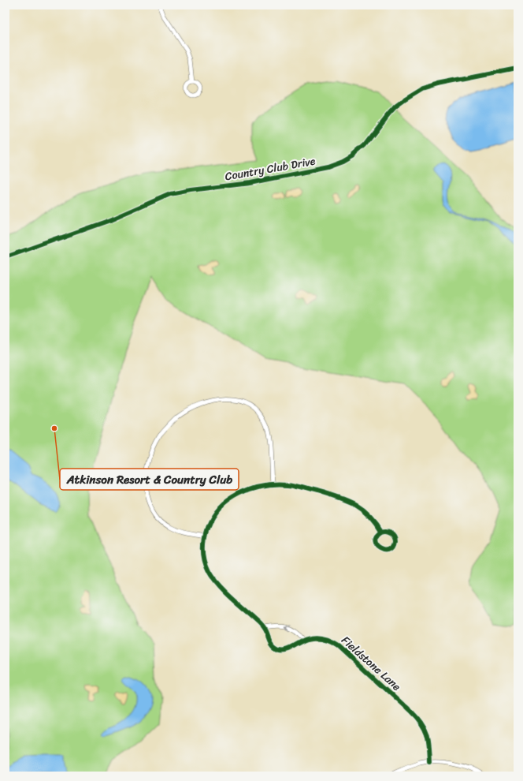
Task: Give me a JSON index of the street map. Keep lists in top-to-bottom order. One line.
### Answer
{"streets":{"street":["Country Club Drive","Fieldstone Lane"]},"places":["Atkinson Resort & Country Club"]}
